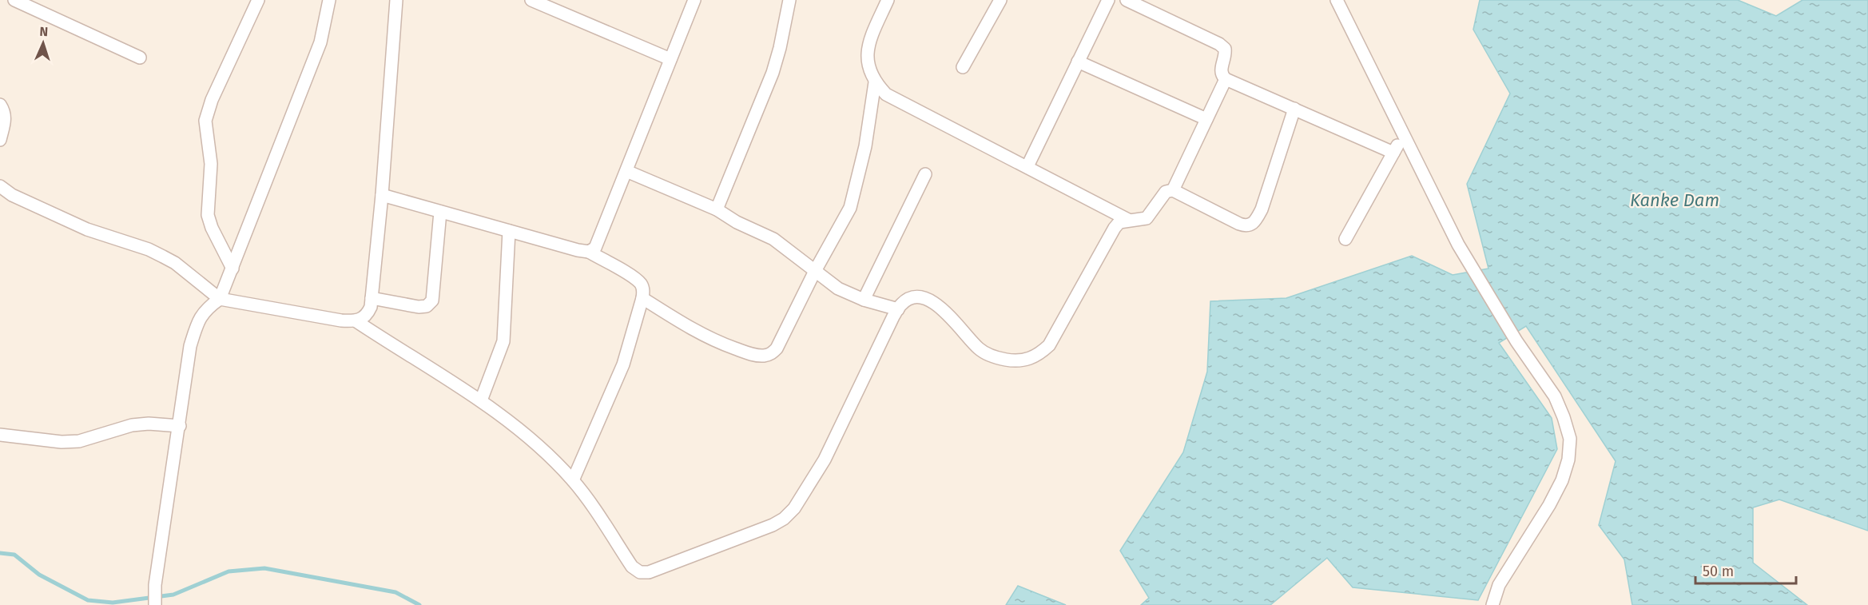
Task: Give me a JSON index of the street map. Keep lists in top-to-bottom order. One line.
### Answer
{"water":["Kanke Dam"],"scale_bar":"50 m","north":"top"}
